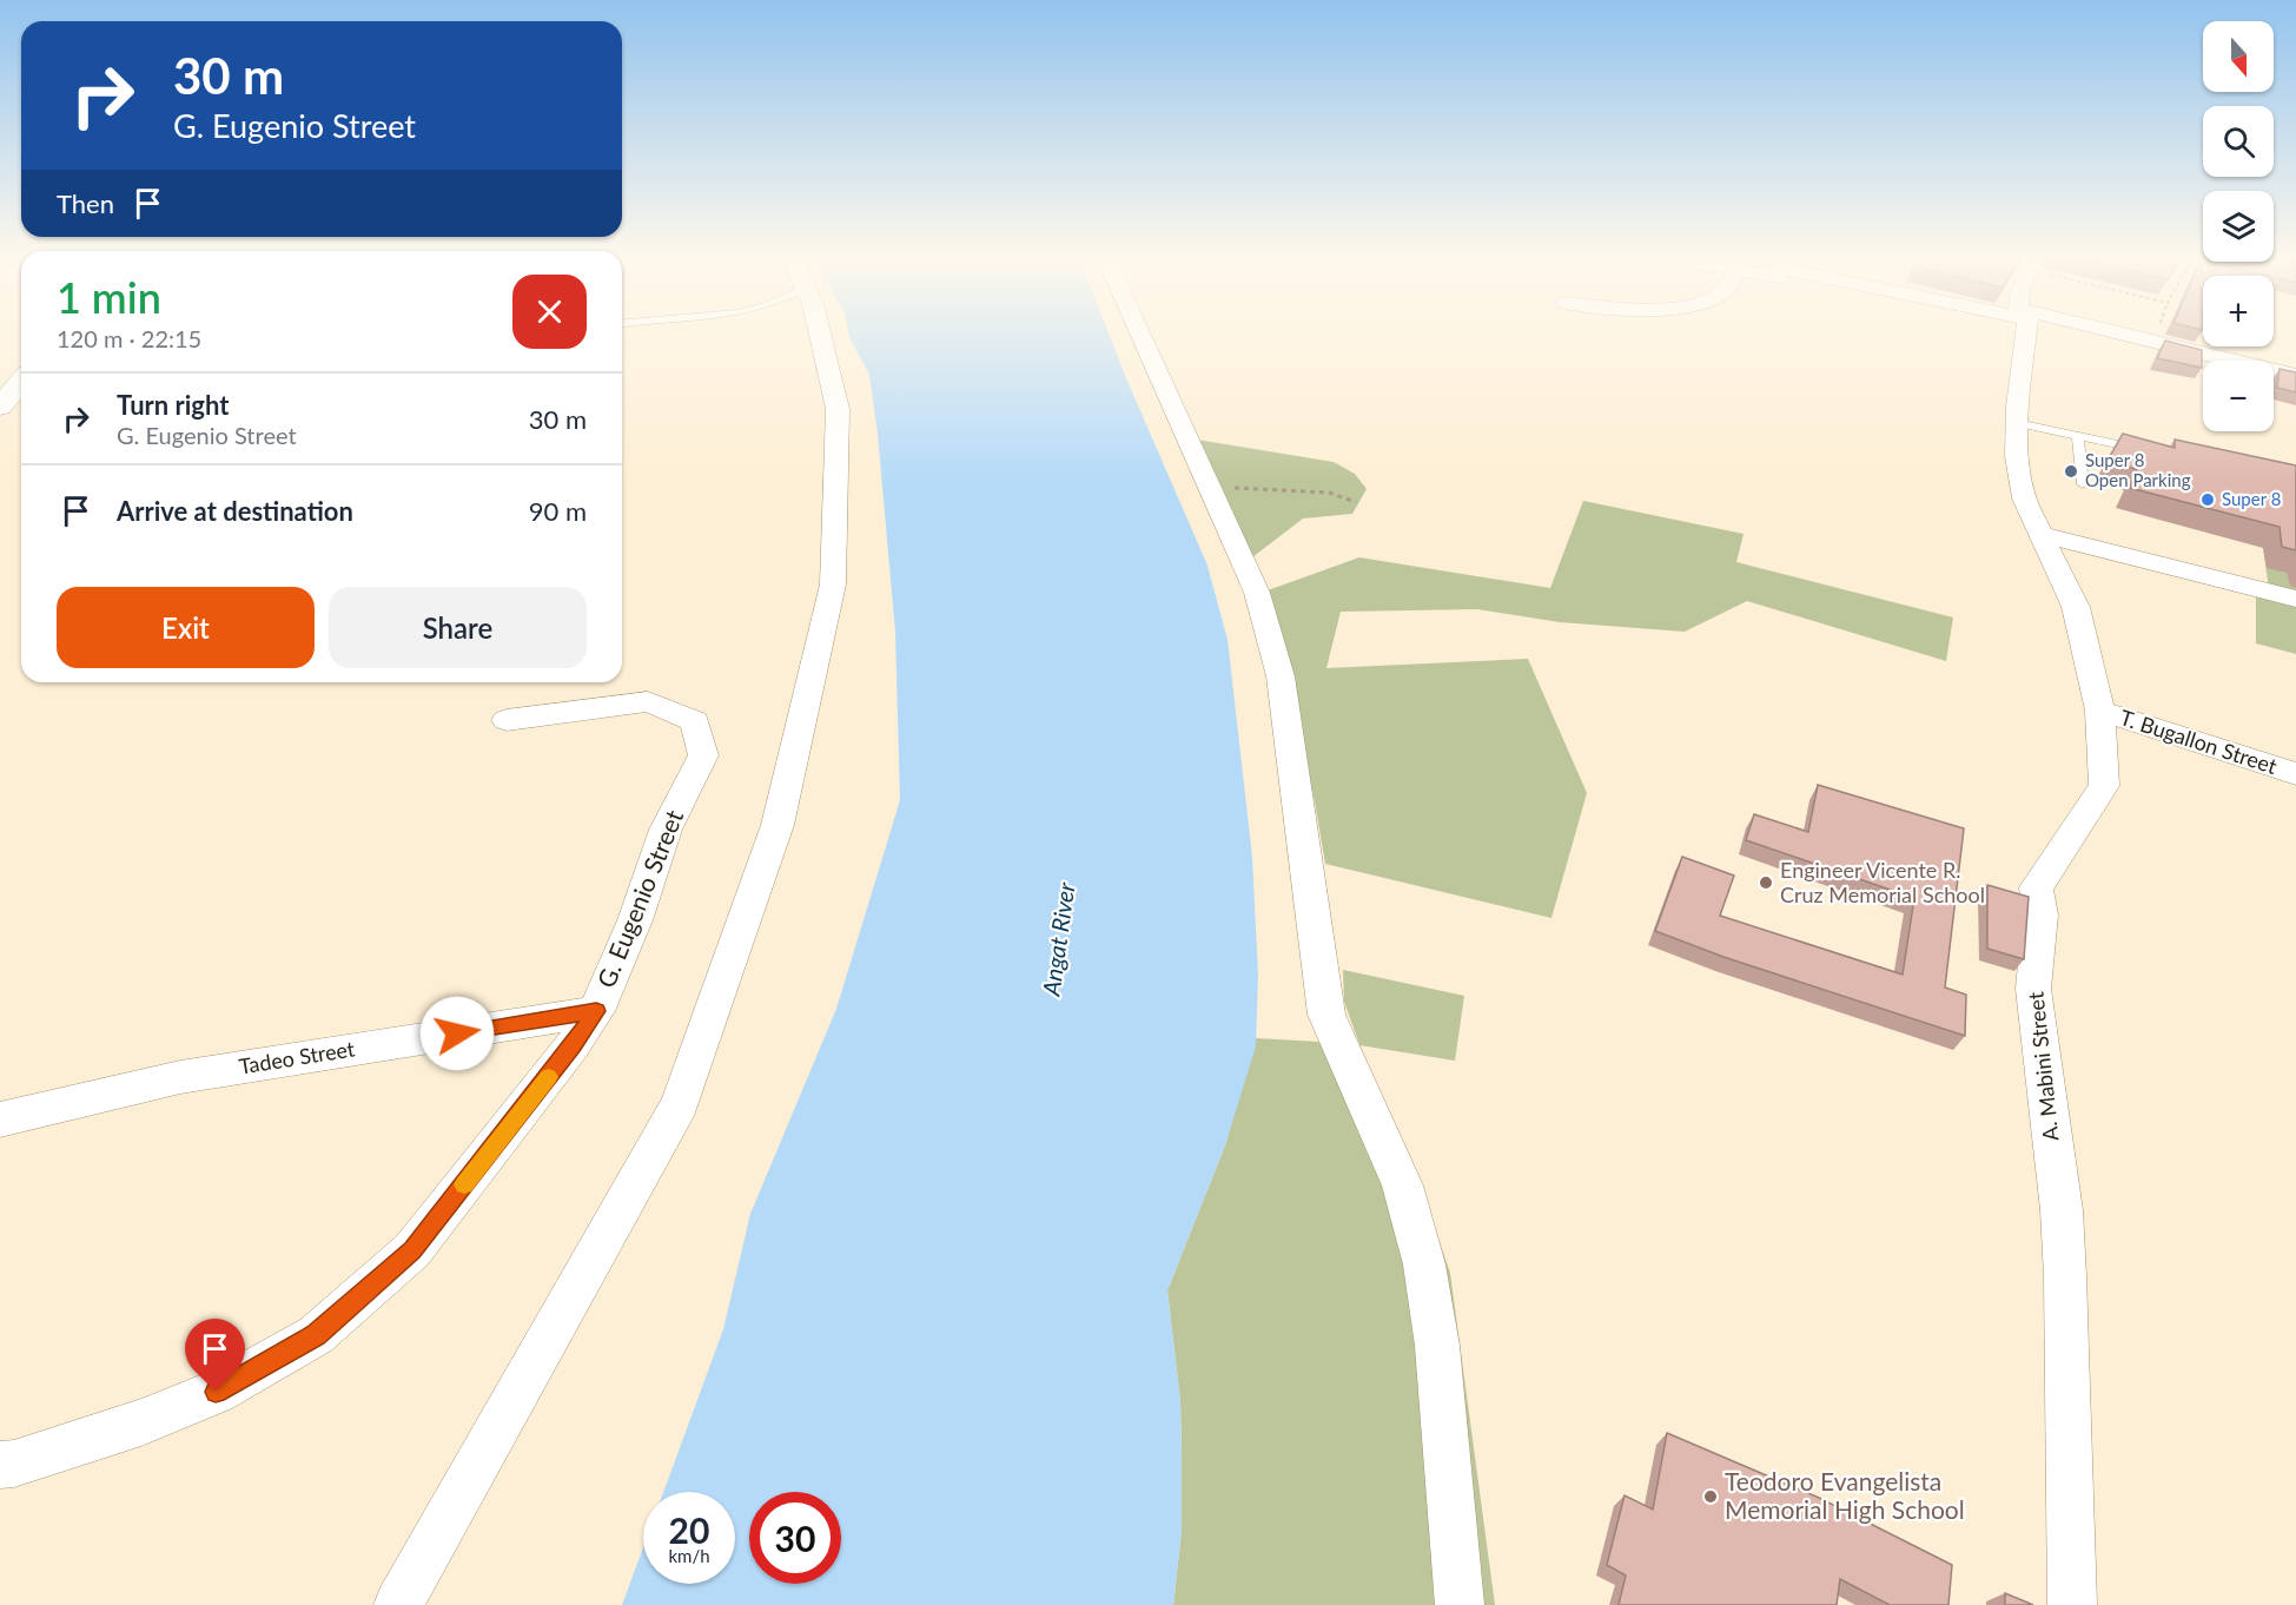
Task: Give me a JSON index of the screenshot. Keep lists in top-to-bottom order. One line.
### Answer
{"streets":{"street":["T. Bugallon Street","G. Eugenio Street","Tadeo Street","A. Mabini Street"]},"crossings":[["T. Bugallon Street","A. Mabini Street"],["G. Eugenio Street","Tadeo Street"]],"water":["Angat River"],"places":["Super 8 Open Parking","Super 8","Engineer Vicente R. Cruz Memorial School","Teodoro Evangelista Memorial High School"],"north":"bottom","page":{"map_buttons":["+","−"],"turn":["30 m","G. Eugenio Street"],"then":"Then","heading":["1 min","120 m · 22:15"],"list":[{"name":"Turn right","note":"G. Eugenio Street","value":"30 m"},{"name":"Arrive at destination","value":"90 m"}],"buttons":["Exit","Share"],"speed":"20 km/h","limit":"30"}}
